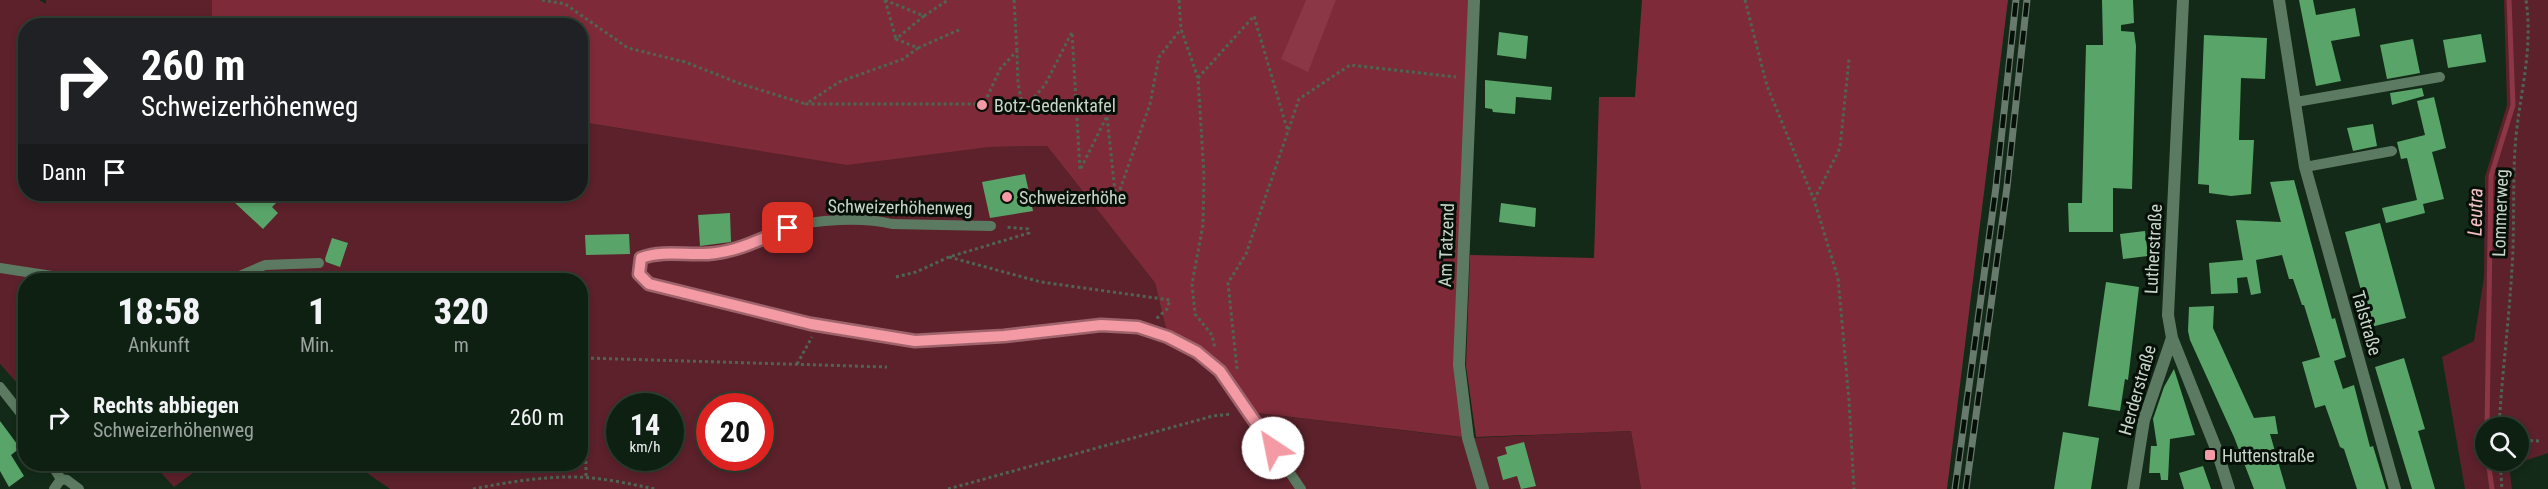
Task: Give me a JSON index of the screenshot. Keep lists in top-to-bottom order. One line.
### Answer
{"streets":{"street":["Am Tatzend","Lutherstraße","Talstraße","Herderstraße"],"lane":["Schweizerhöhenweg"],"path":["Lommerweg"]},"crossings":[["Lutherstraße","Herderstraße"]],"water":["Leutra"],"places":{"other":["Botz-Gedenktafel","Schweizerhöhe"],"transit":["Huttenstraße"]},"page":{"turn":["260 m","Schweizerhöhenweg"],"then":"Dann","eta":["18:58","Ankunft","1","Min.","320","m"],"list":[{"name":"Rechts abbiegen","note":"Schweizerhöhenweg","value":"260 m"}],"speed":"14 km/h","limit":"20"}}
